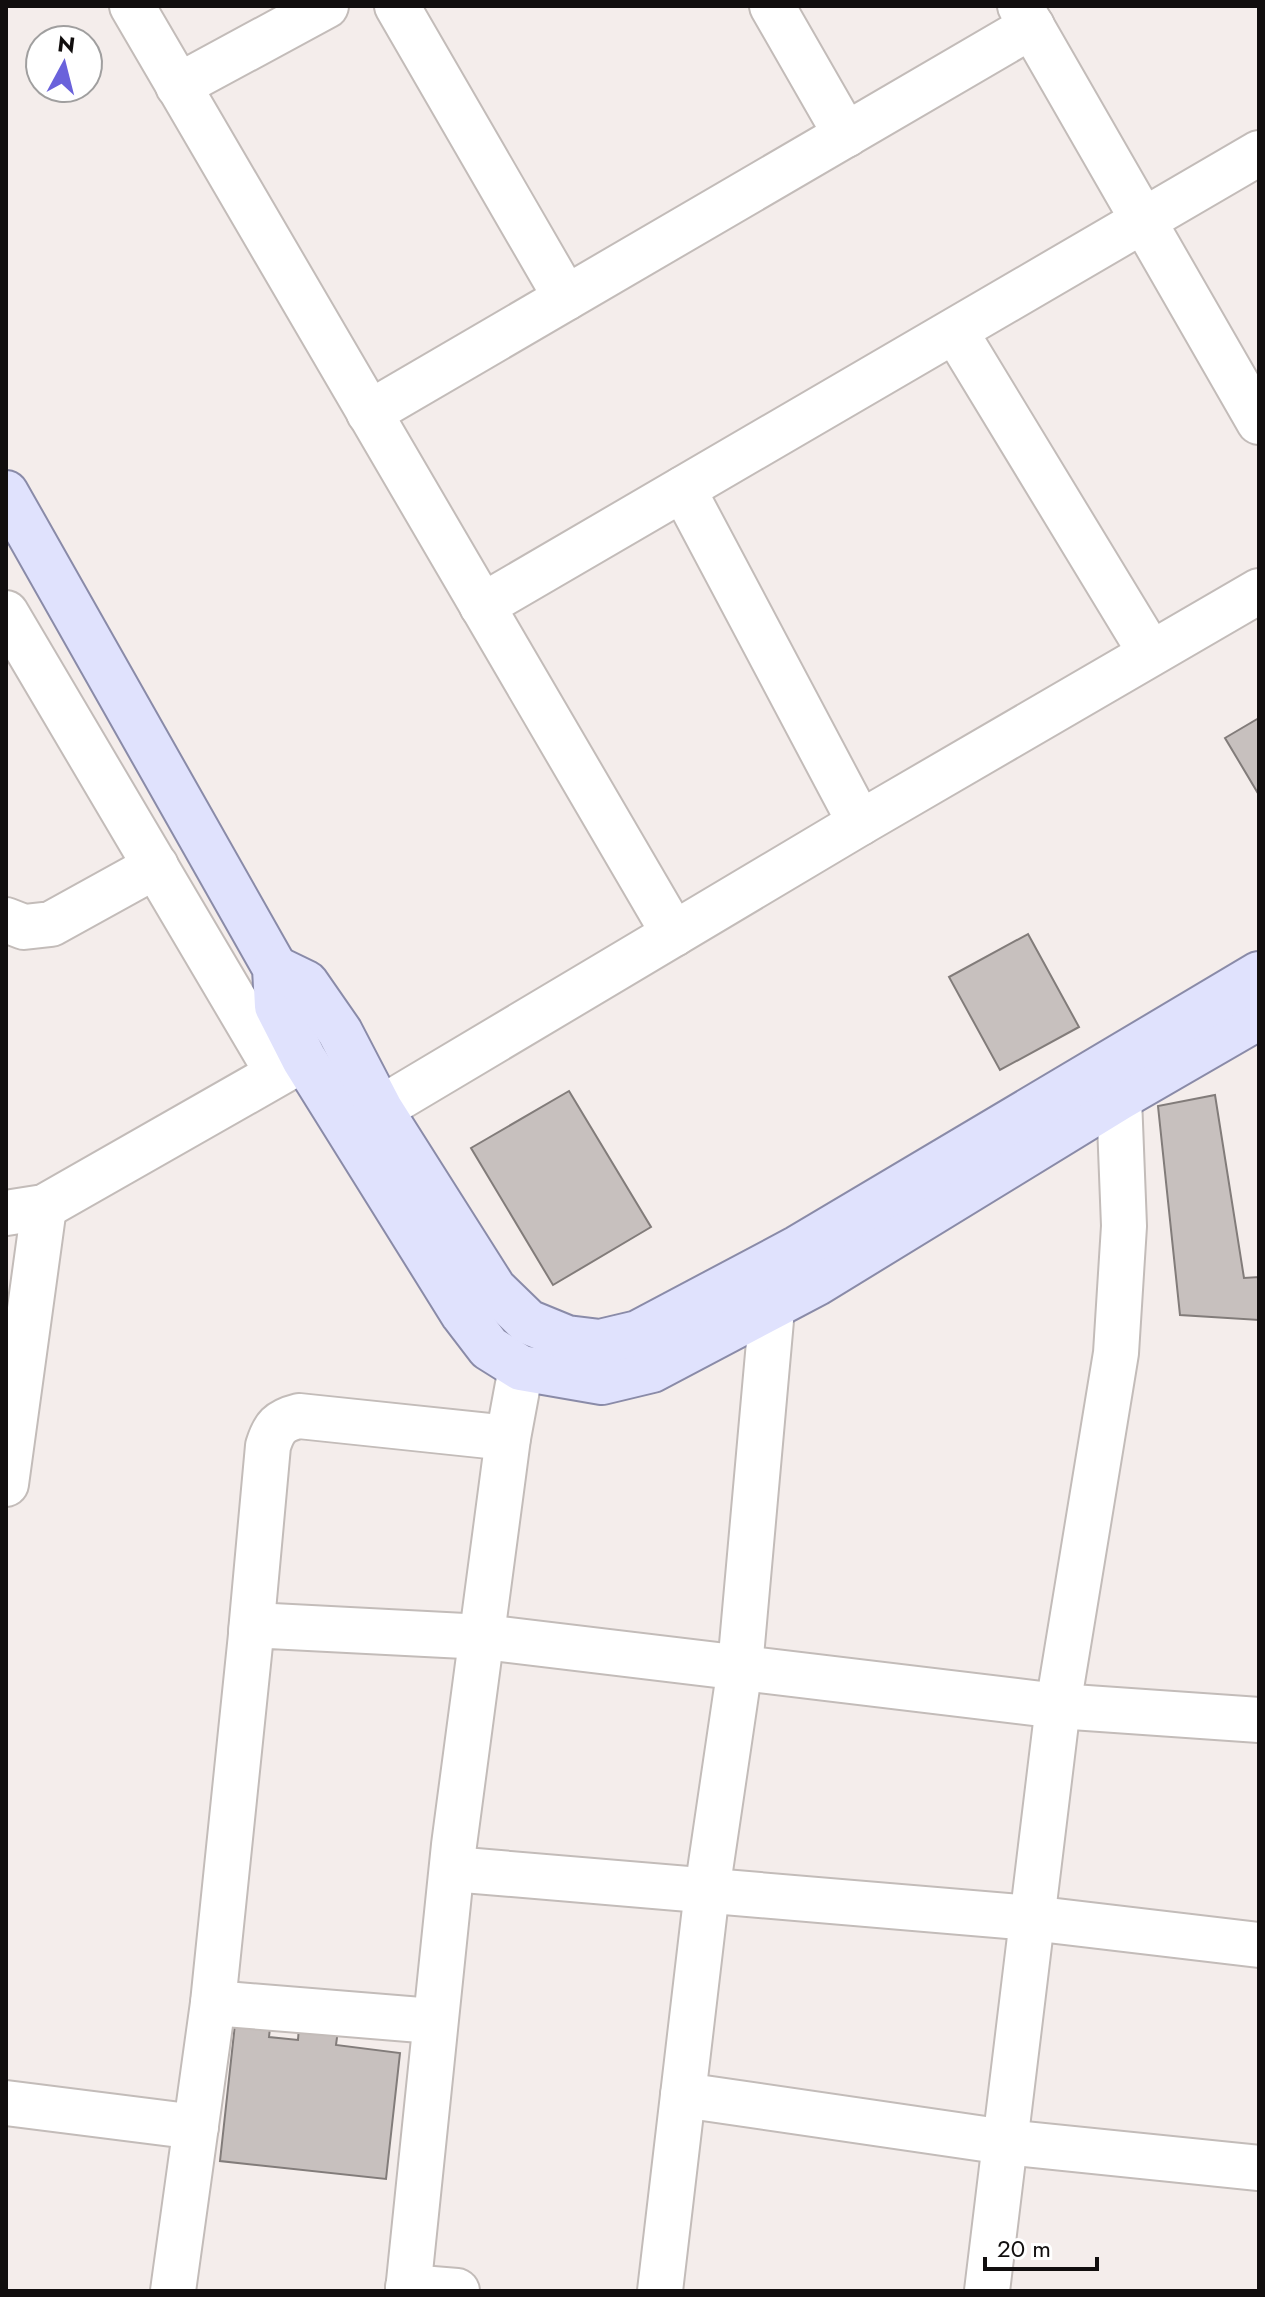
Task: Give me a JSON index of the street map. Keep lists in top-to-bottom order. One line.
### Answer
{"scale_bar":"20 m","north":"top"}
